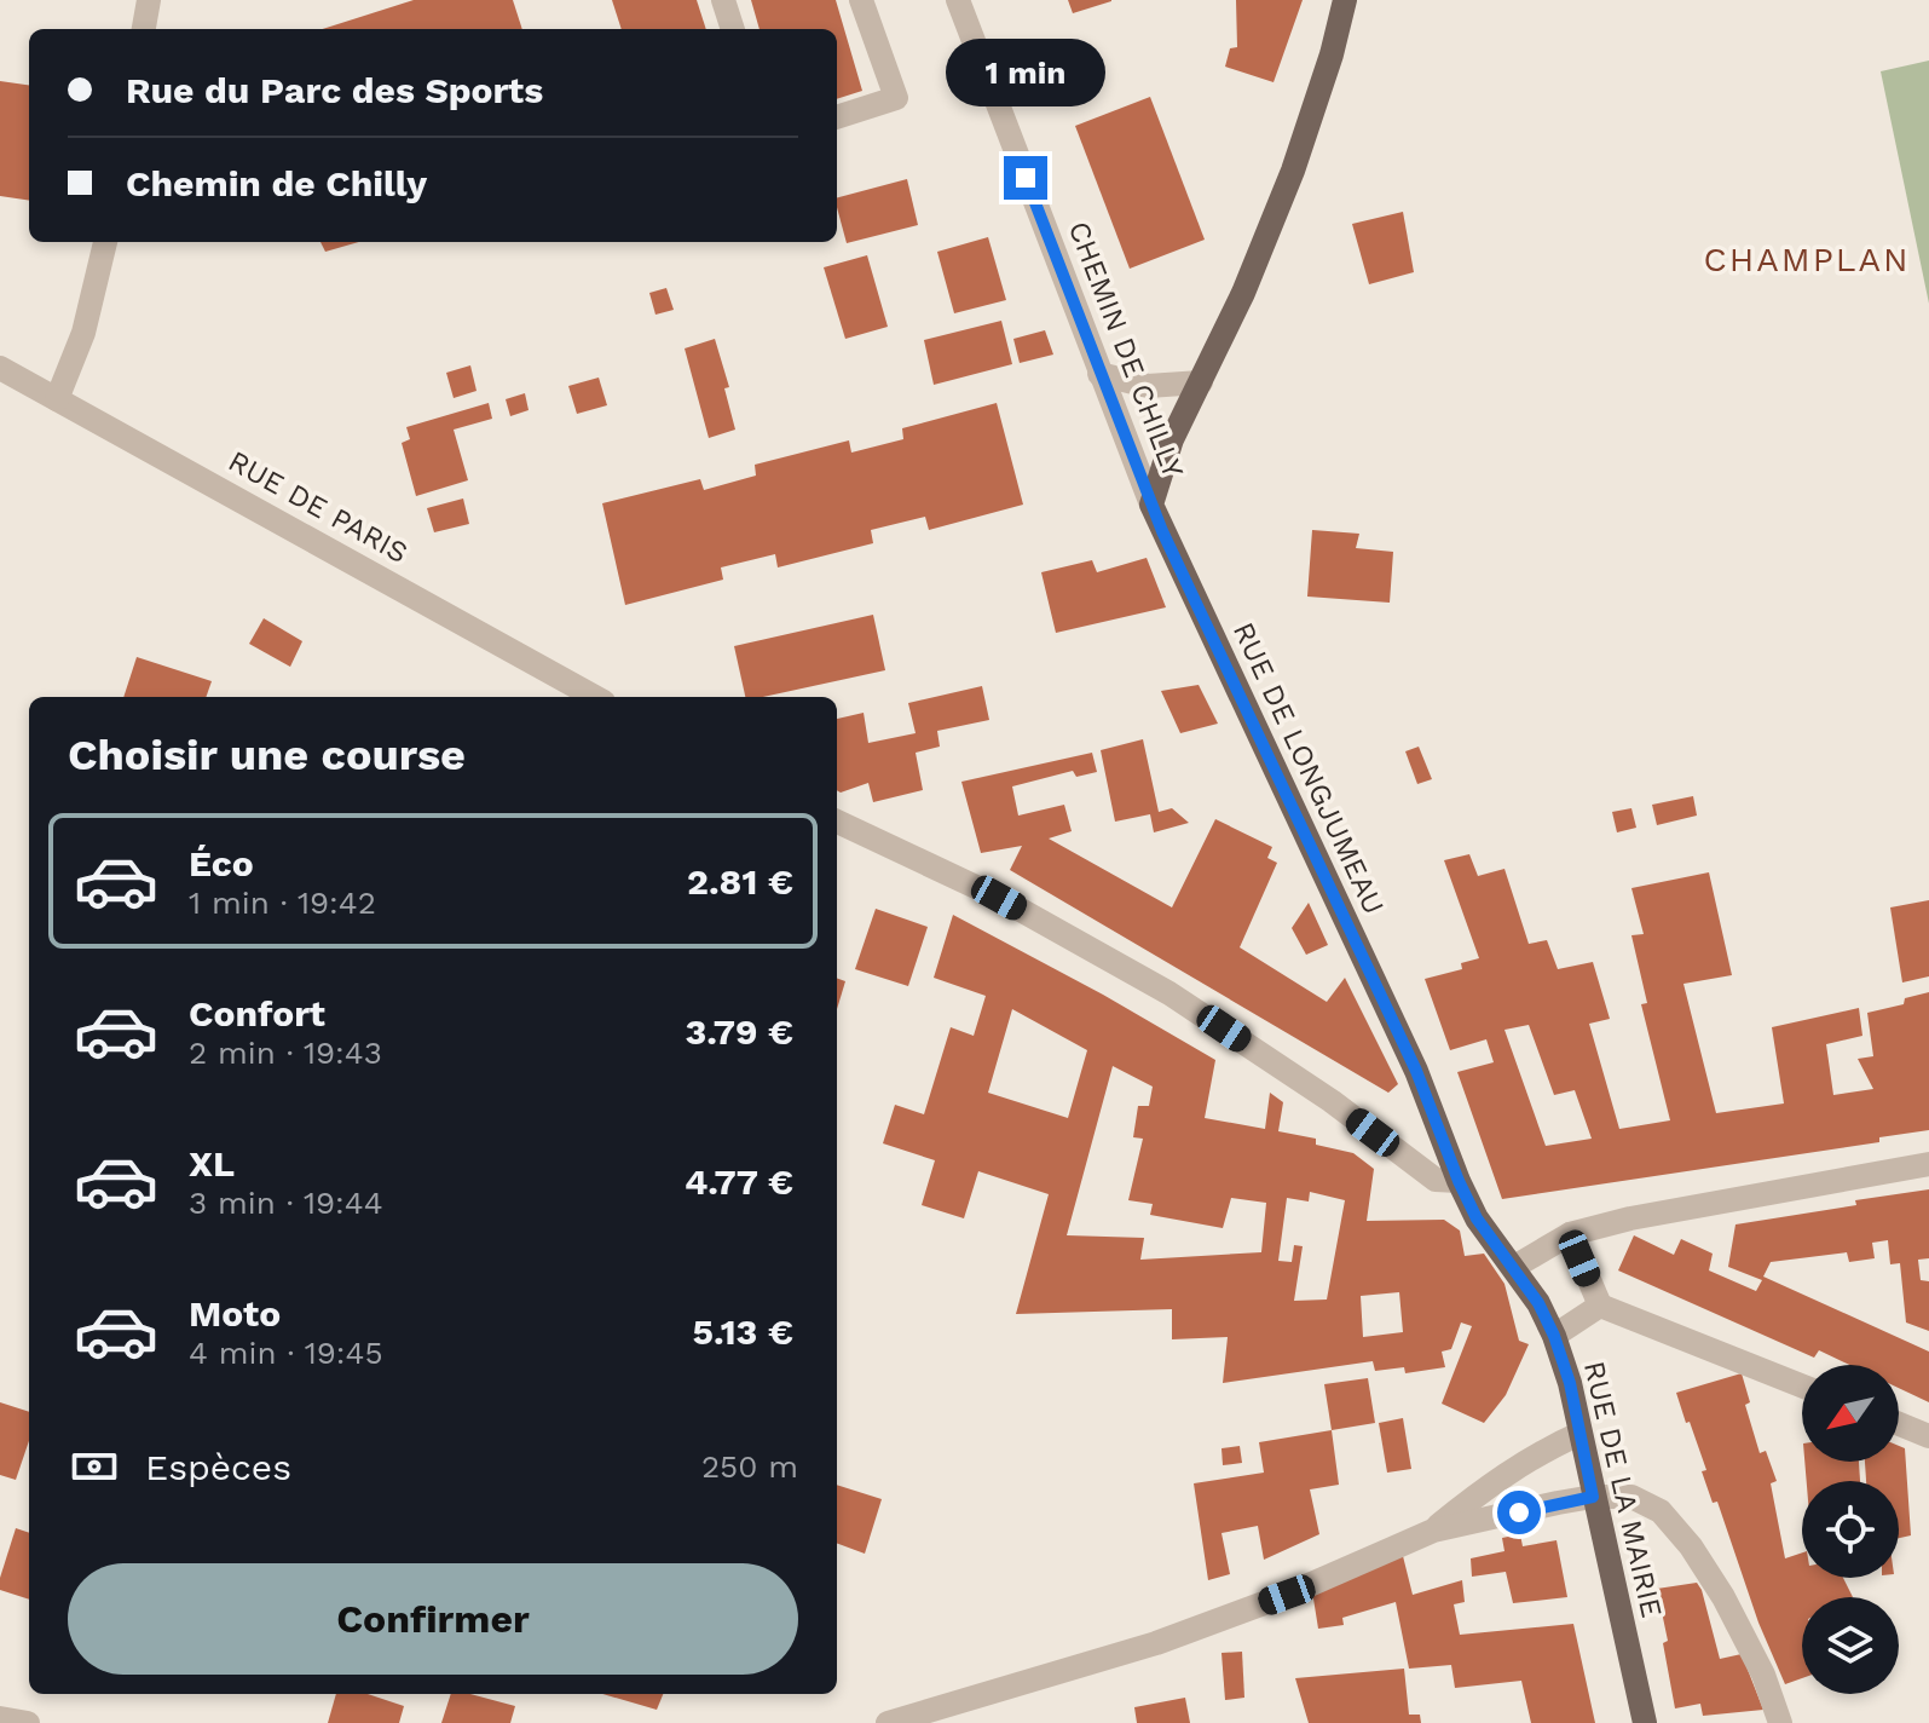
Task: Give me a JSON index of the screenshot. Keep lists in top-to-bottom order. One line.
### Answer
{"streets":{"main road":["RUE DE LONGJUMEAU","RUE DE LA MAIRIE"],"street":["CHEMIN DE CHILLY","RUE DE PARIS"]},"crossings":[["CHEMIN DE CHILLY","RUE DE LONGJUMEAU"],["RUE DE LONGJUMEAU","RUE DE LA MAIRIE"]],"districts":["CHAMPLAN"],"north":"bottom left","page":{"banner":["Rue du Parc des Sports","Chemin de Chilly"],"bubble":"1 min","heading":"Choisir une course","list":[{"name":"Éco","note":"1 min · 19:42","value":"2.81 €"},{"name":"Confort","note":"2 min · 19:43","value":"3.79 €"},{"name":"XL","note":"3 min · 19:44","value":"4.77 €"},{"name":"Moto","note":"4 min · 19:45","value":"5.13 €"}],"pay":["Espèces","250 m"],"buttons":"Confirmer"}}
